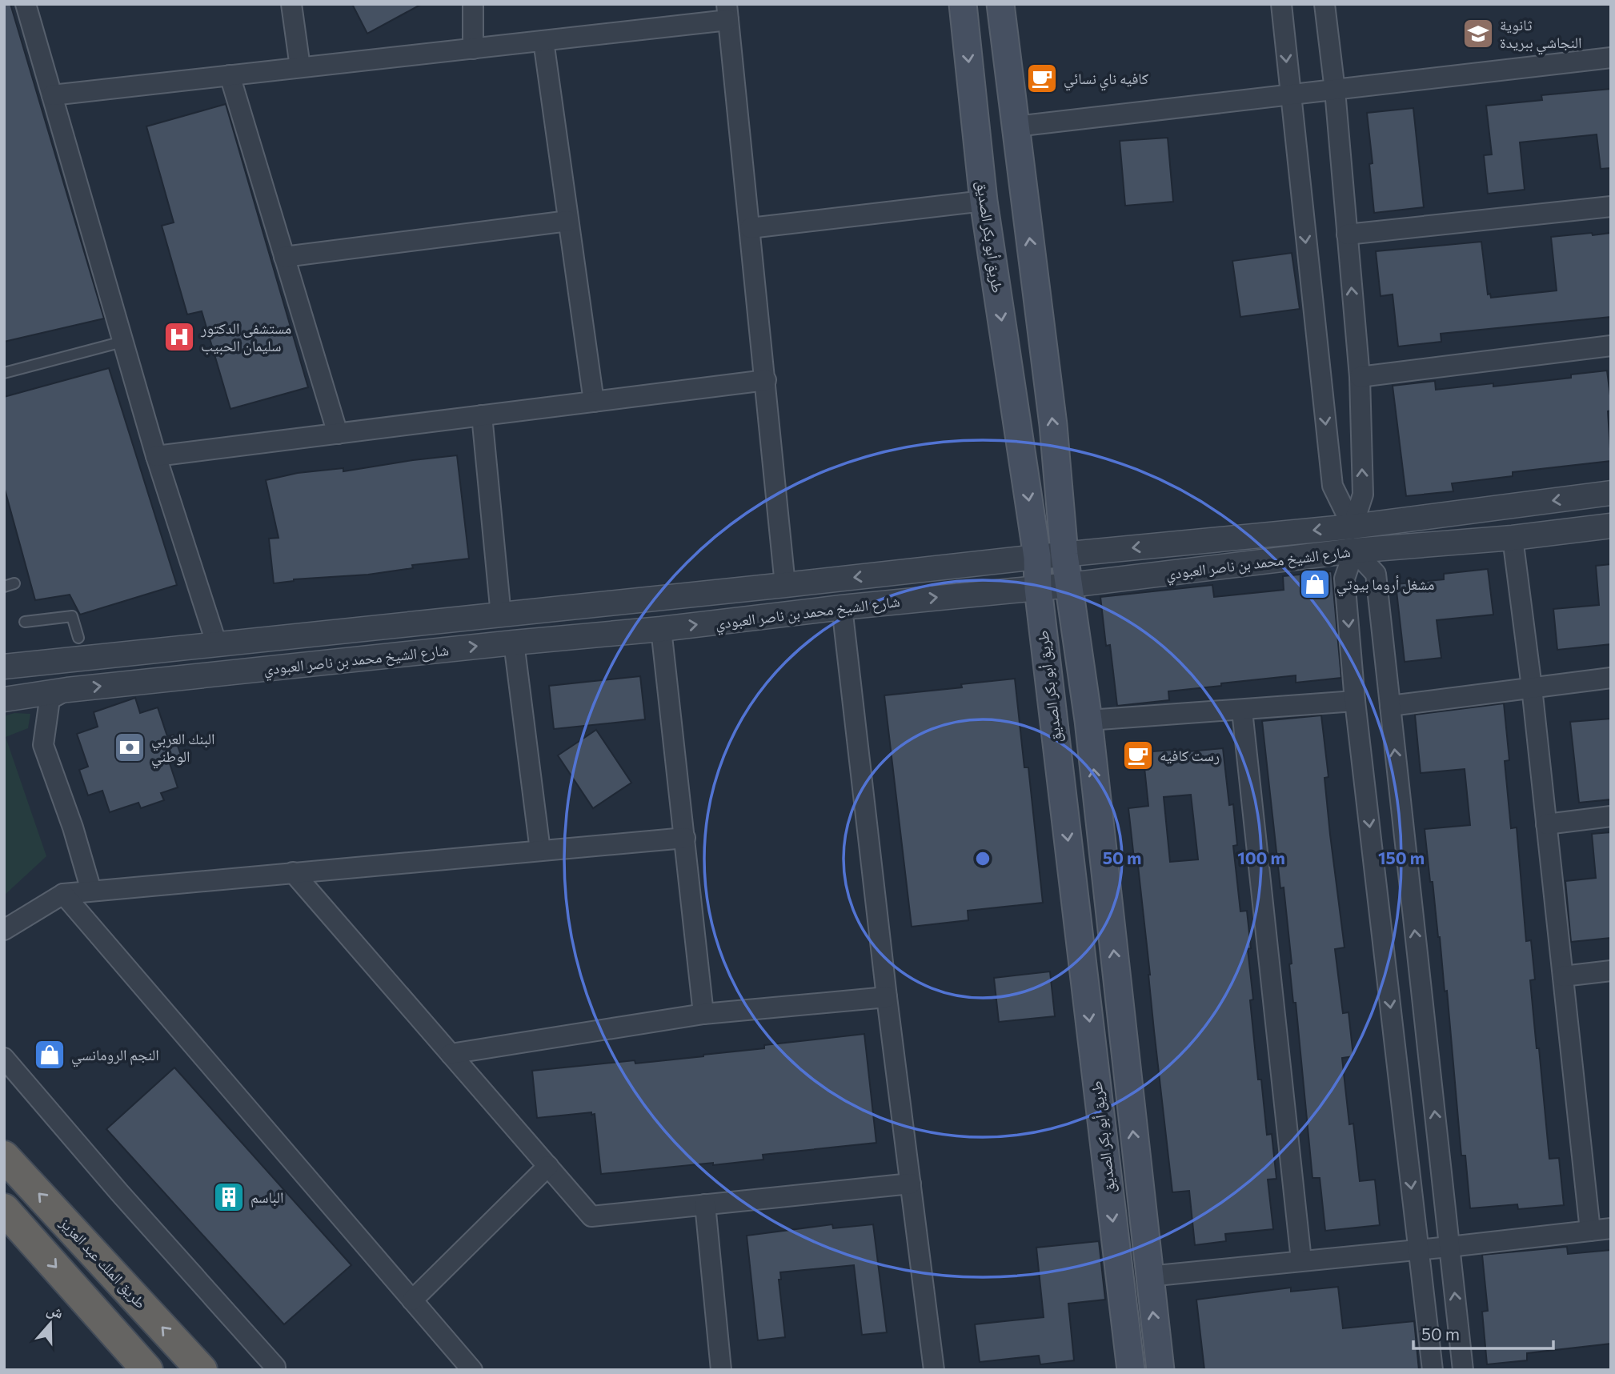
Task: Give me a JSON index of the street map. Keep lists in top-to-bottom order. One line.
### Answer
{"streets":{"highway":["طريق الملك عبد العزيز"],"main road":["طريق أبو بكر الصديق"],"street":["شارع الشيخ محمد بن ناصر العبودي"]},"crossings":[["طريق أبو بكر الصديق","شارع الشيخ محمد بن ناصر العبودي"]],"places":{"school or university":["ثانوية النجاشي ببريدة"],"cafe":["كافيه ناي نسائي","رست كافيه"],"hospital":["مستشفى الدكتور سليمان الحبيب"],"shop":["مشغل أروما بيوتي","النجم الرومانسي"],"bank":["البنك العربي الوطني"],"building":["الباسم"]},"scale_bar":"50 m","north":"top","rings":["50 m","100 m","150 m"]}
